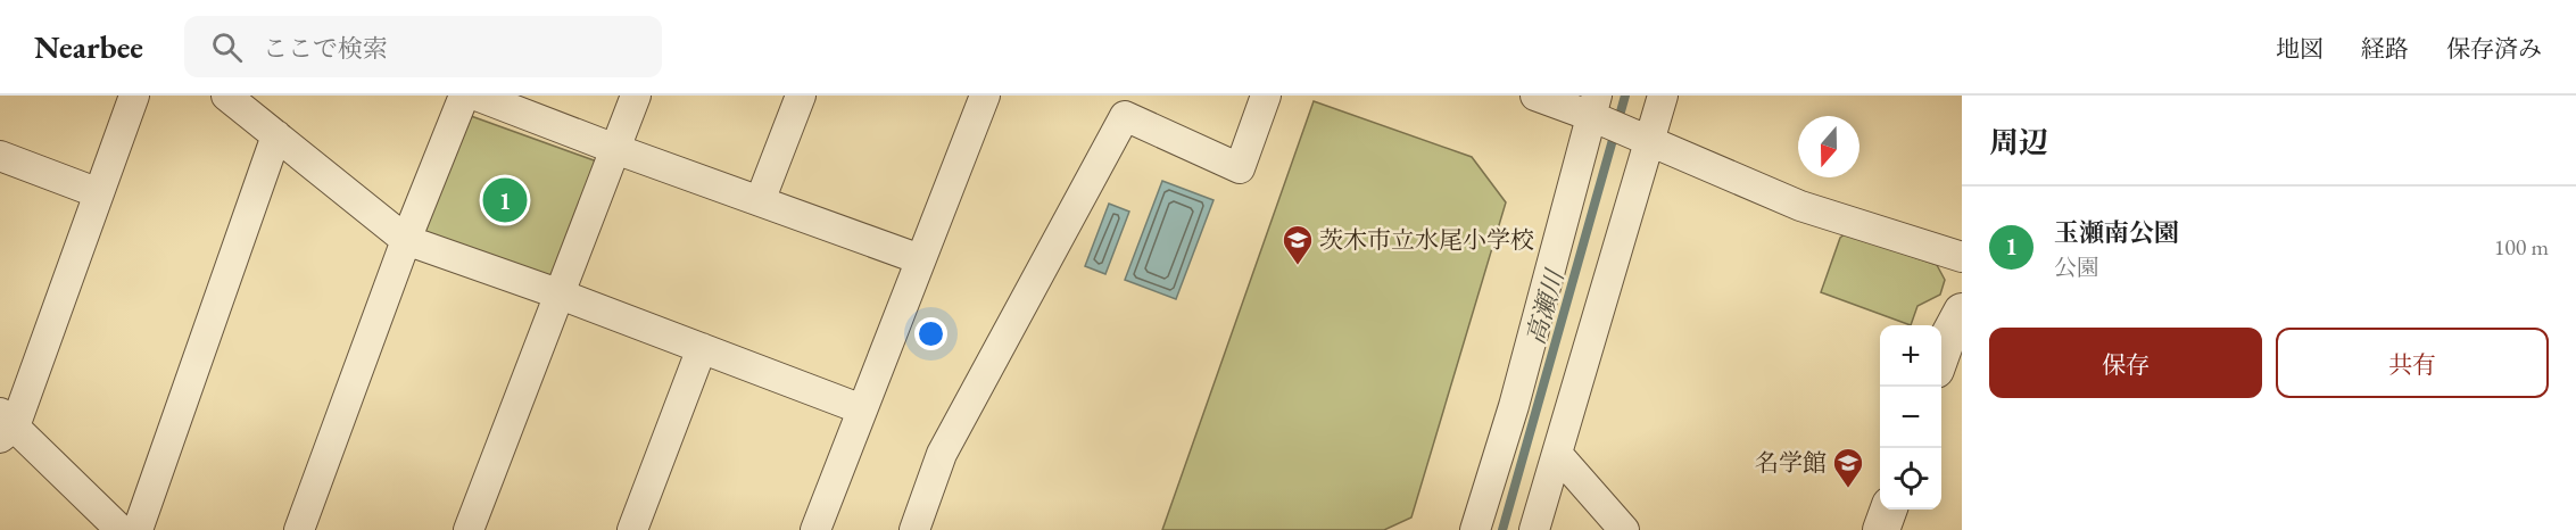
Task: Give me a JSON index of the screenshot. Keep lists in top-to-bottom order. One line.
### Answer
{"water":["高瀬川"],"places":{"school or university":["茨木市立水尾小学校","名学館"]},"north":"bottom","page":{"header":"Nearbee","search":"ここで検索","nav":["地図","経路","保存済み"],"heading":"周辺","pins":"1","list":[{"mark":"1","name":"玉瀬南公園","note":"公園","value":"100 m"}],"buttons":["保存","共有"],"map_buttons":["+","−"]}}
